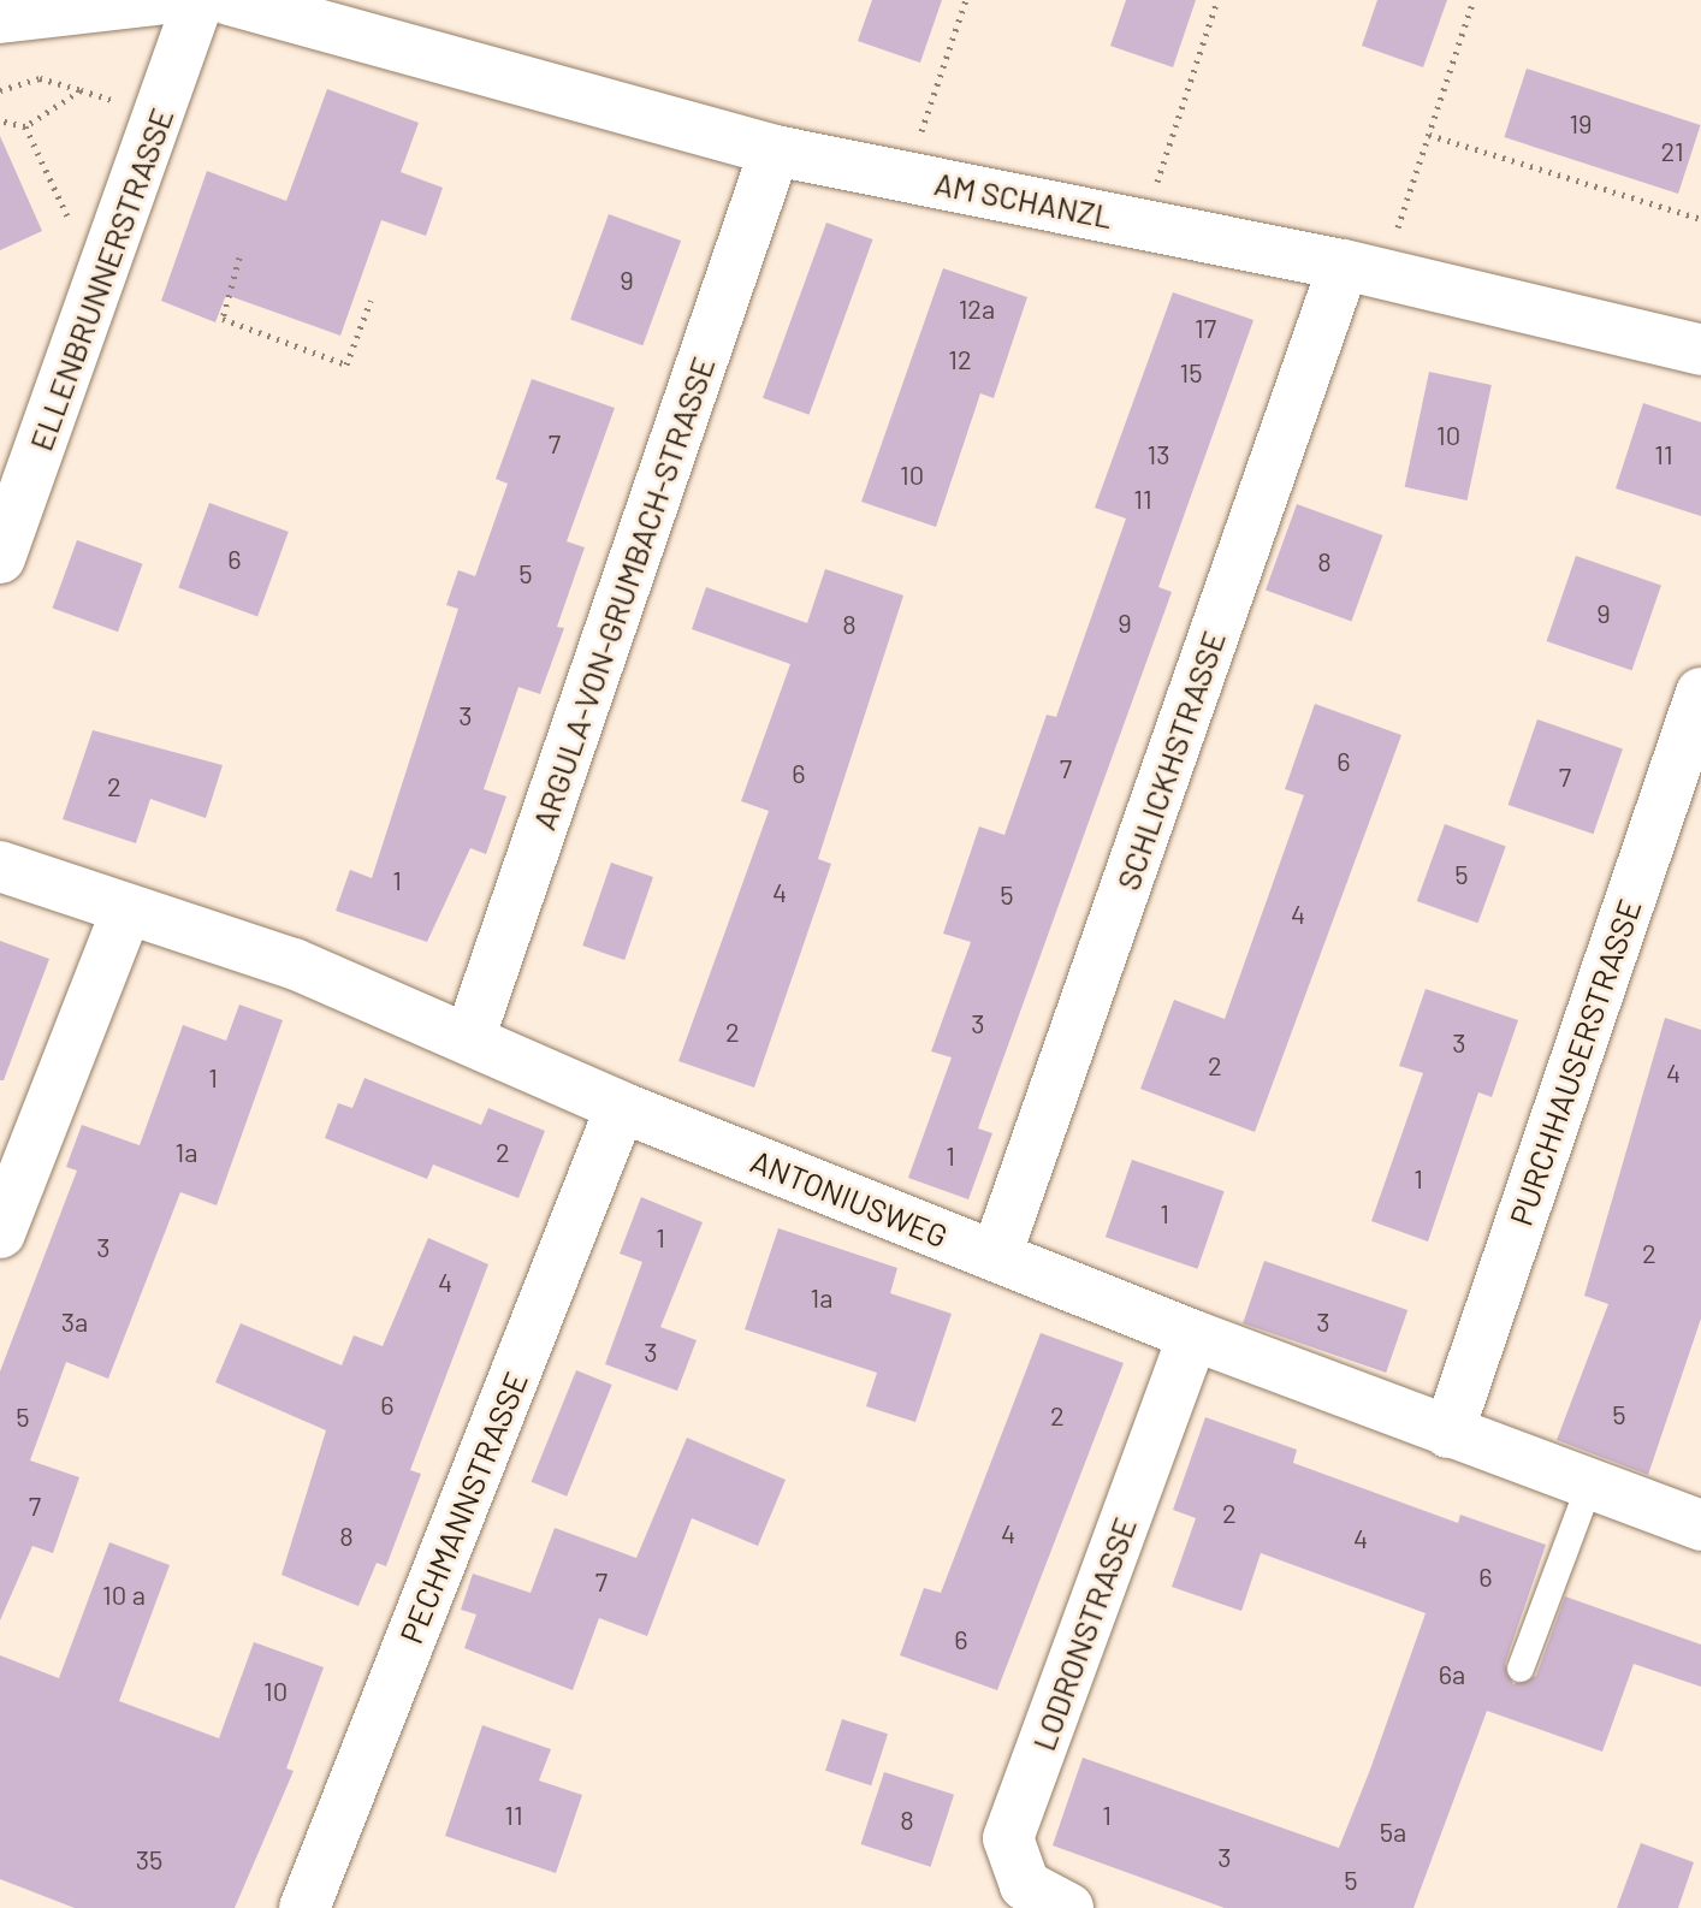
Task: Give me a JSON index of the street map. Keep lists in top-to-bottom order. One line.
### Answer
{"streets":{"street":["AM SCHANZL","ELLENBRUNNERSTRASSE","ARGULA-VON-GRUMBACH-STRASSE","SCHLICKHSTRASSE","PURCHHAUSERSTRASSE","ANTONIUSWEG","PECHMANNSTRASSE","LODRONSTRASSE"]},"crossings":[["AM SCHANZL","ARGULA-VON-GRUMBACH-STRASSE"],["AM SCHANZL","SCHLICKHSTRASSE"],["ARGULA-VON-GRUMBACH-STRASSE","ANTONIUSWEG"],["SCHLICKHSTRASSE","ANTONIUSWEG"],["PURCHHAUSERSTRASSE","ANTONIUSWEG"],["ANTONIUSWEG","PECHMANNSTRASSE"],["ANTONIUSWEG","LODRONSTRASSE"]],"house_numbers":["19","21","9","12a","17","12","15","10","7","13","11","10","11","6","8","5","9","9","8","3","6","7","6","7","2","5","1","4","5","4","3","2","3","2","4","1","1a","2","1","1","1","1","3","2","4","1a","3a","3","3","6","5","2","5","7","2","4","8","4","6","7","10 a","6","6a","10","11","1","8","5a","3","35","5"]}
